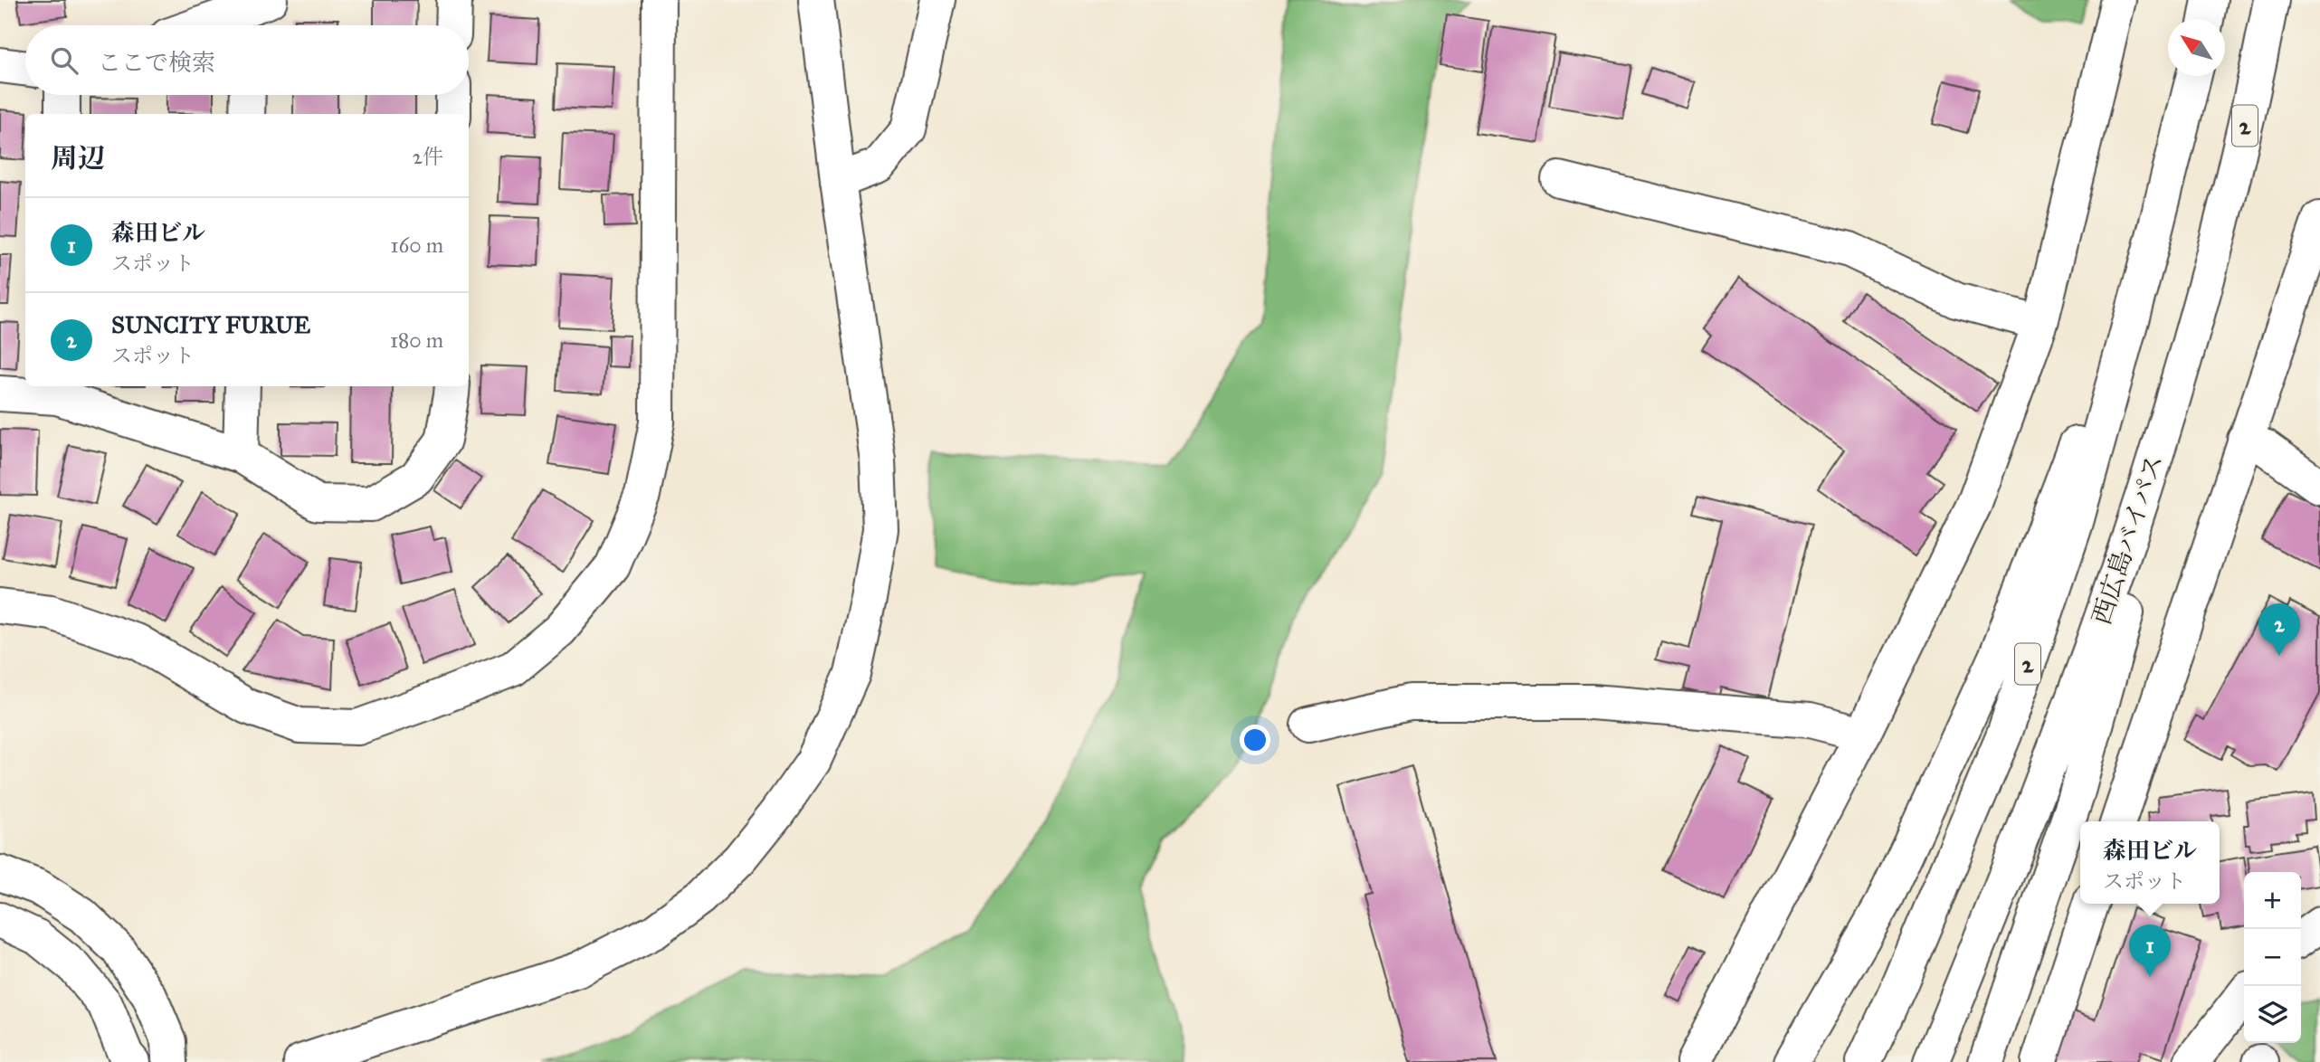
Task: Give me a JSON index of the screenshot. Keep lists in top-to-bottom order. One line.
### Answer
{"streets":{"main road":["2","西広島バイパス"]},"north":"top left","page":{"search":"ここで検索","heading":["周辺","2件"],"list":[{"mark":"1","name":"森田ビル","note":"スポット","value":"160 m"},{"mark":"2","name":"SUNCITY FURUE","note":"スポット","value":"180 m"}],"pins":["2","1"],"popup":["森田ビル","スポット"],"map_buttons":["+","−"]}}
